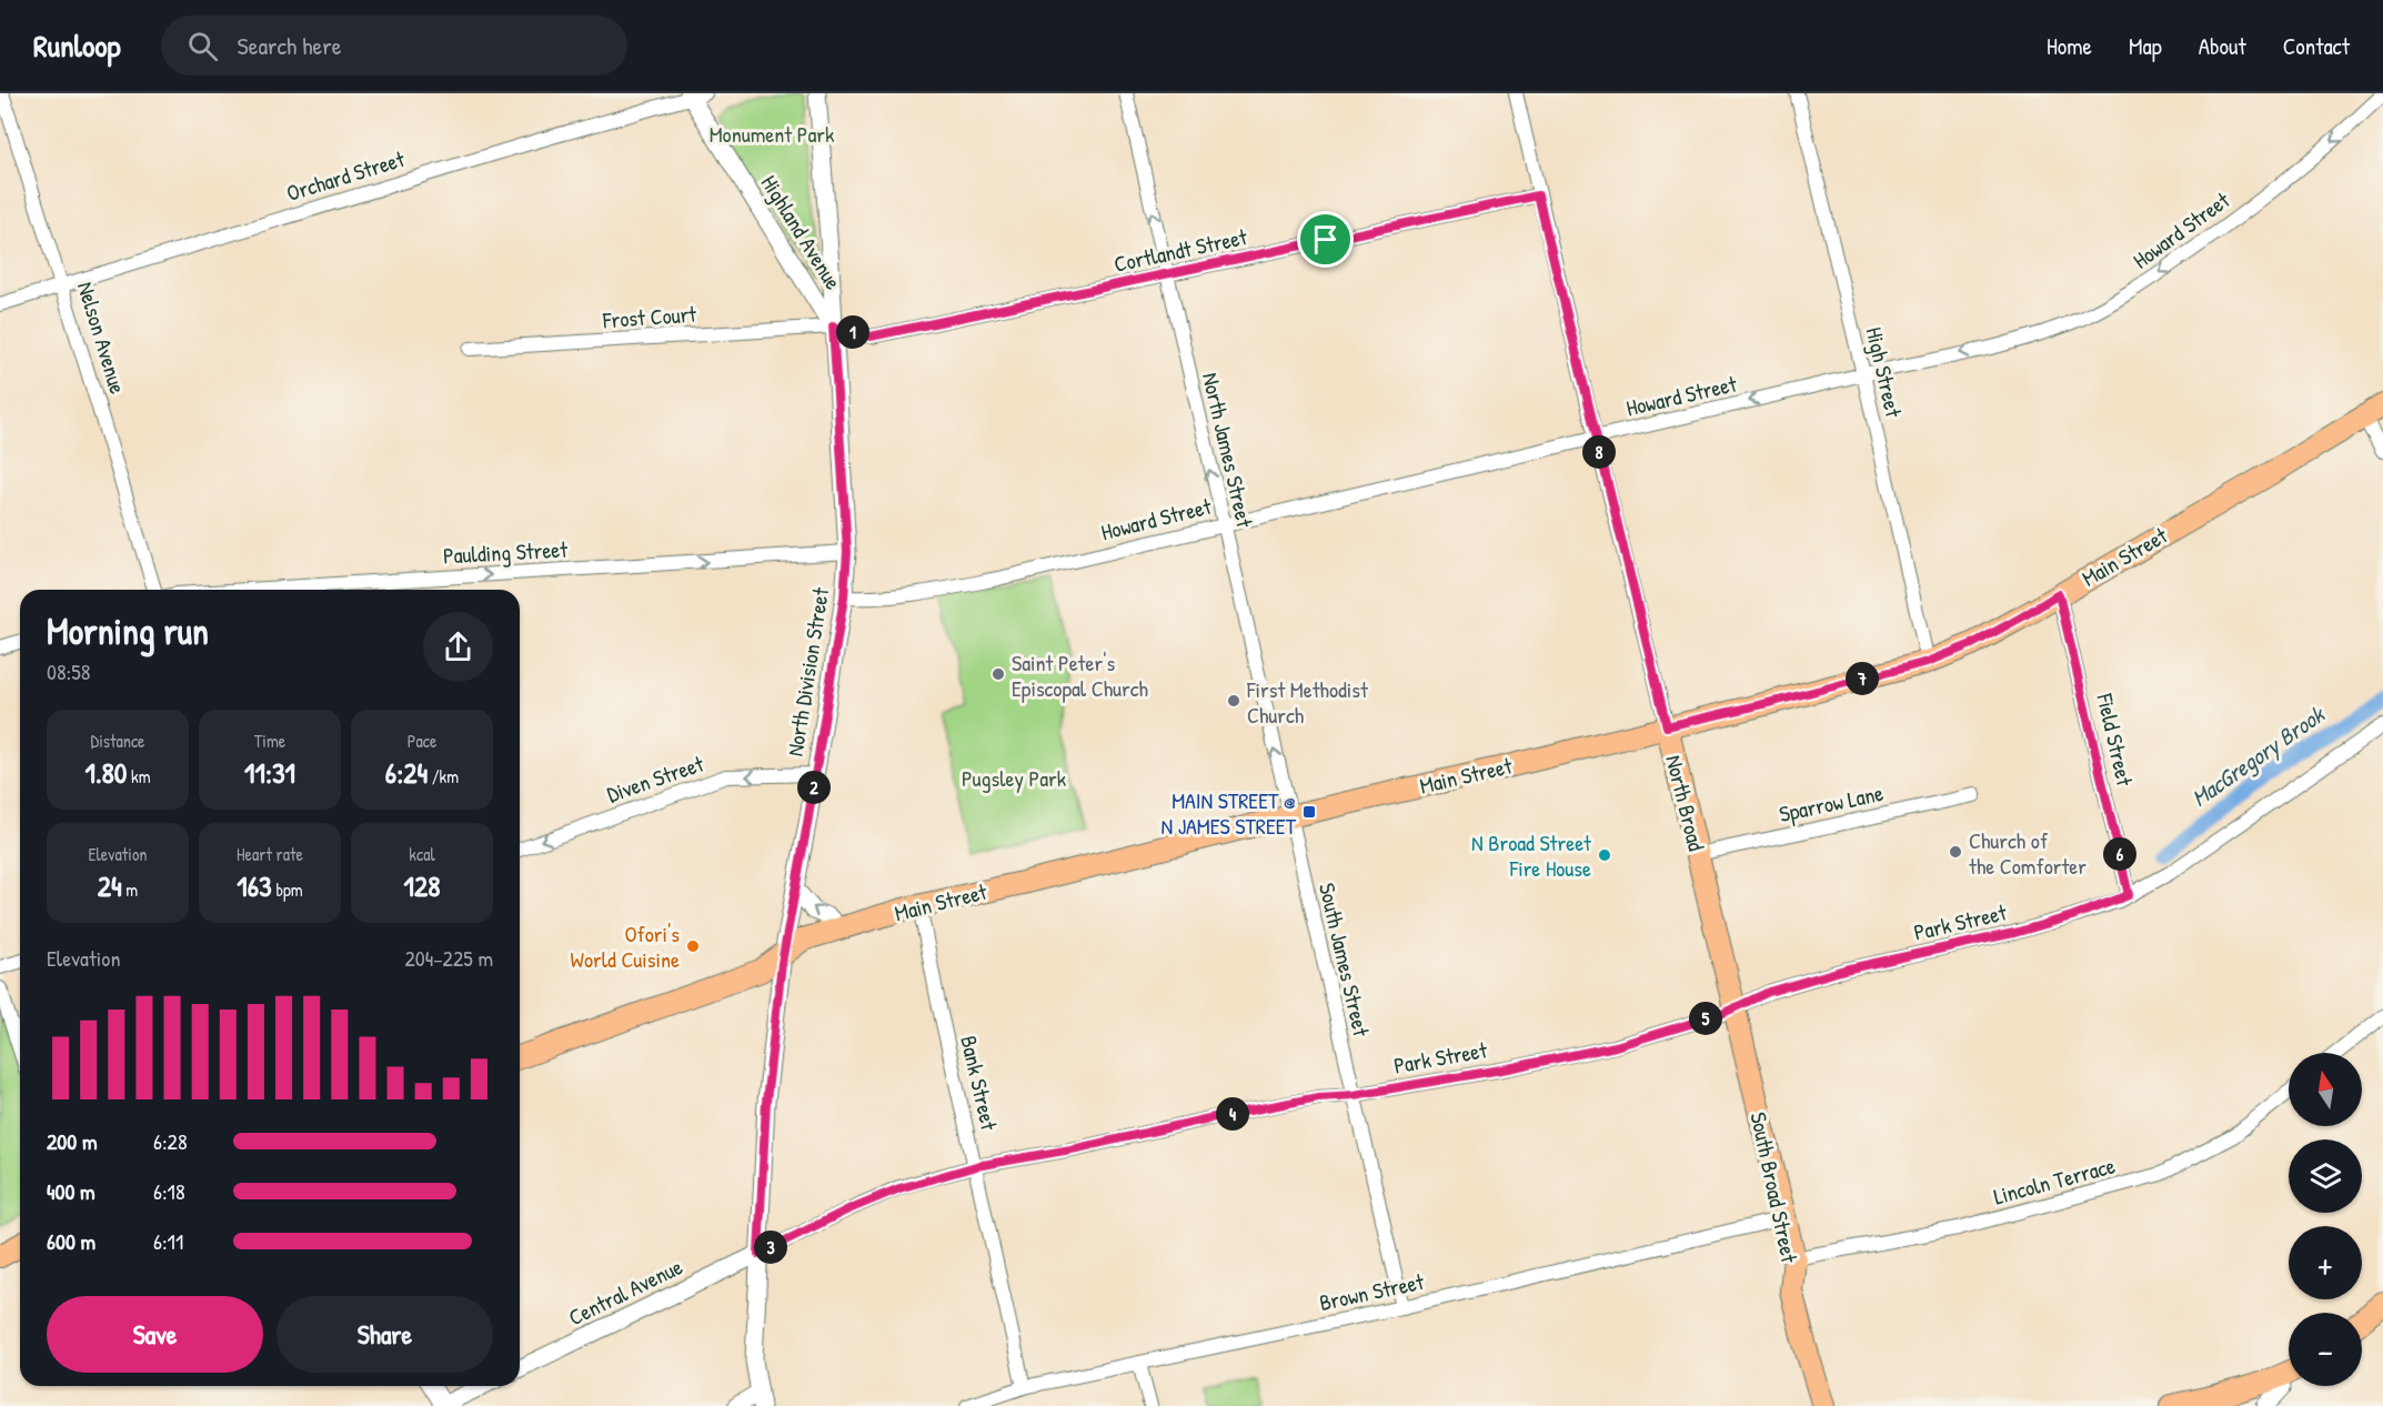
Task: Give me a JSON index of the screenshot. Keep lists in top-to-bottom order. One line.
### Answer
{"streets":{"main road":["Main Street","North Broad","South Broad Street"],"street":["Orchard Street","Howard Street","Highland Avenue","Cortlandt Street","Frost Court","Nelson Avenue","High Street","North James Street","Paulding Street","North Division Street","Field Street","Diven Street","Sparrow Lane","Park Street","South James Street","Bank Street","Lincoln Terrace","Central Avenue","Brown Street"]},"crossings":[["Orchard Street","Highland Avenue"],["Orchard Street","Nelson Avenue"],["Howard Street","High Street"],["Howard Street","North James Street"],["Howard Street","North Division Street"],["Howard Street","North Broad"],["Highland Avenue","Cortlandt Street"],["Highland Avenue","Frost Court"],["Highland Avenue","North Division Street"],["Cortlandt Street","Frost Court"],["Cortlandt Street","North James Street"],["Cortlandt Street","North Division Street"],["Cortlandt Street","North Broad"],["Frost Court","North Division Street"],["High Street","Main Street"],["North James Street","Main Street"],["North James Street","South James Street"],["Paulding Street","North Division Street"],["Main Street","North Division Street"],["Main Street","Field Street"],["Main Street","North Broad"],["Main Street","South James Street"],["Main Street","Bank Street"],["North Division Street","Diven Street"],["North Division Street","Park Street"],["North Division Street","Central Avenue"],["Field Street","Park Street"],["North Broad","Sparrow Lane"],["North Broad","Park Street"],["North Broad","South Broad Street"],["Park Street","South James Street"],["Park Street","Bank Street"],["Park Street","South Broad Street"],["Park Street","Central Avenue"],["South James Street","Brown Street"],["Bank Street","Brown Street"],["Lincoln Terrace","South Broad Street"],["South Broad Street","Brown Street"]],"one_way":["Howard Street","North James Street","Paulding Street","Diven Street"],"water":["MacGregory Brook"],"parks":["Monument Park","Pugsley Park"],"places":{"other":["Saint Peter's Episcopal Church","First Methodist Church","Church of the Comforter","N Broad Street Fire House","Ofori's World Cuisine"],"transit":["MAIN STREET @ N JAMES STREET"]},"north":"top","page":{"header":"Runloop","search":"Search here","nav":["Home","Map","About","Contact"],"pins":["1","8","7","2","6","5","4","3"],"heading":["Morning run","08:58"],"stats":[["Distance","1.80 km"],["Time","11:31"],["Pace","6:24 /km"],["Elevation","24 m"],["Heart rate","163 bpm"],["kcal","128"]],"chart":["Elevation","204–225 m"],"map_buttons":["+","−"],"list":[{"name":"200 m","note":"6:28"},{"name":"400 m","note":"6:18"},{"name":"600 m","note":"6:11"}],"buttons":["Save","Share"]}}
